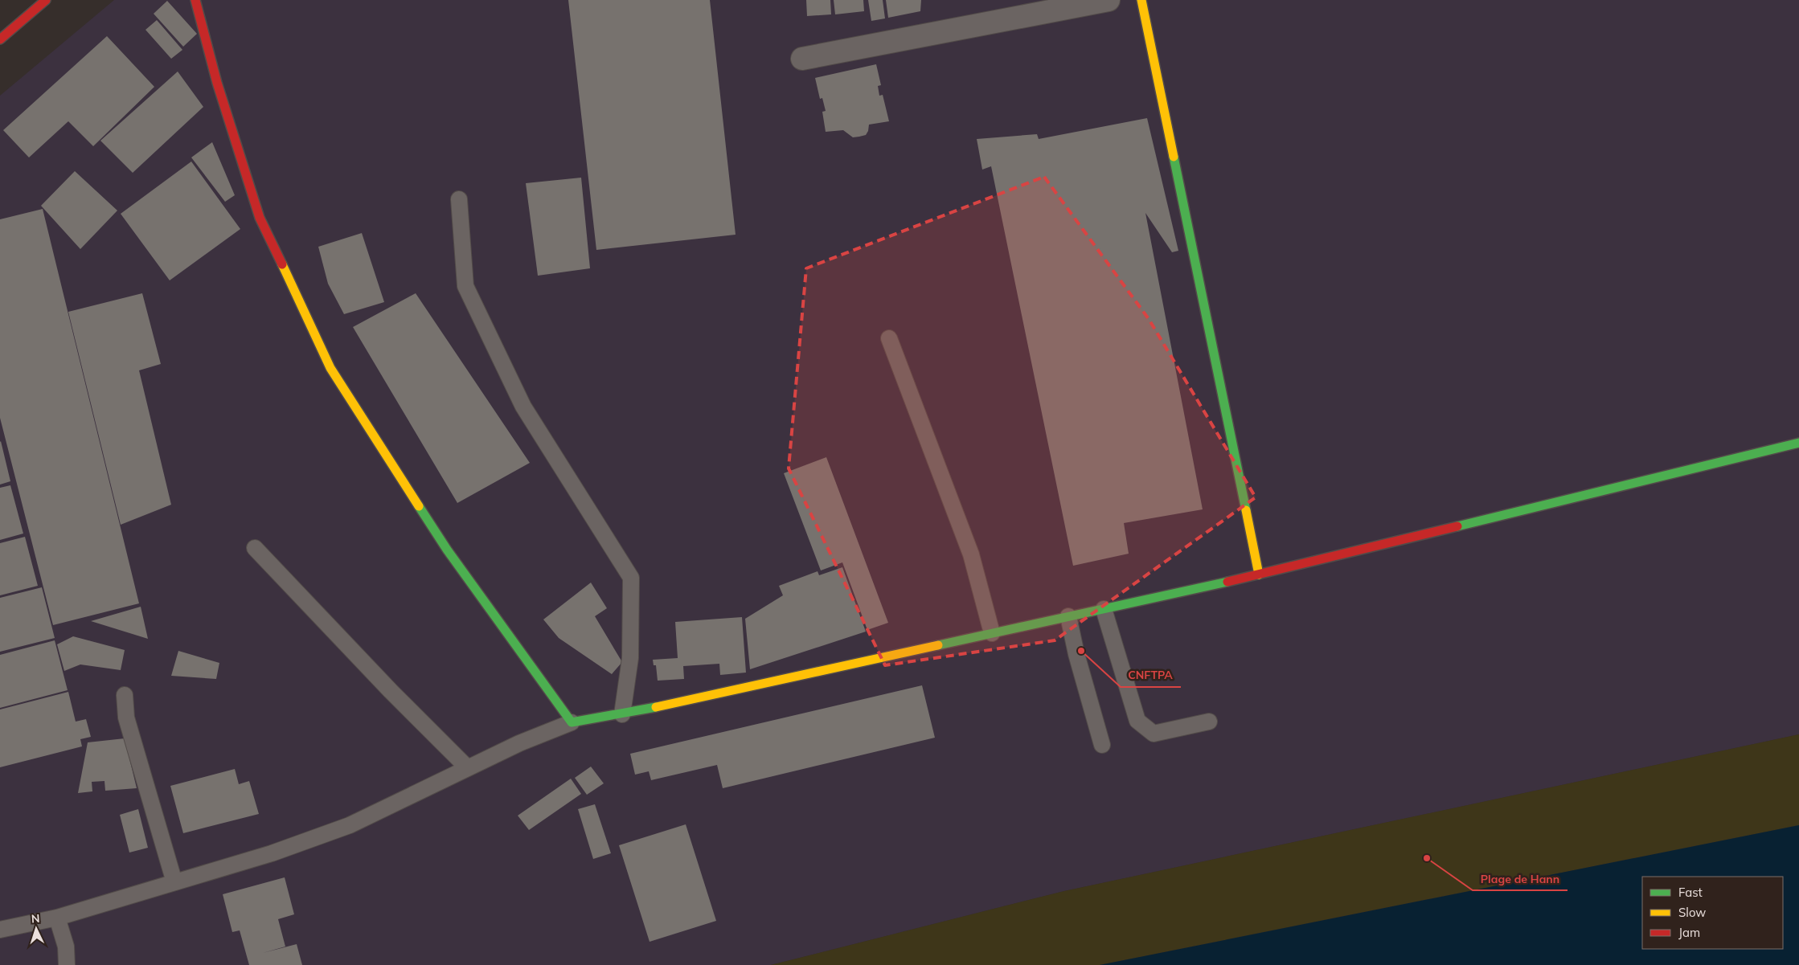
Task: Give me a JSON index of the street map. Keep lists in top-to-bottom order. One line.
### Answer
{"places":["CNFTPA","Plage de Hann"],"legend":["Fast","Slow","Jam"],"north":"top"}
